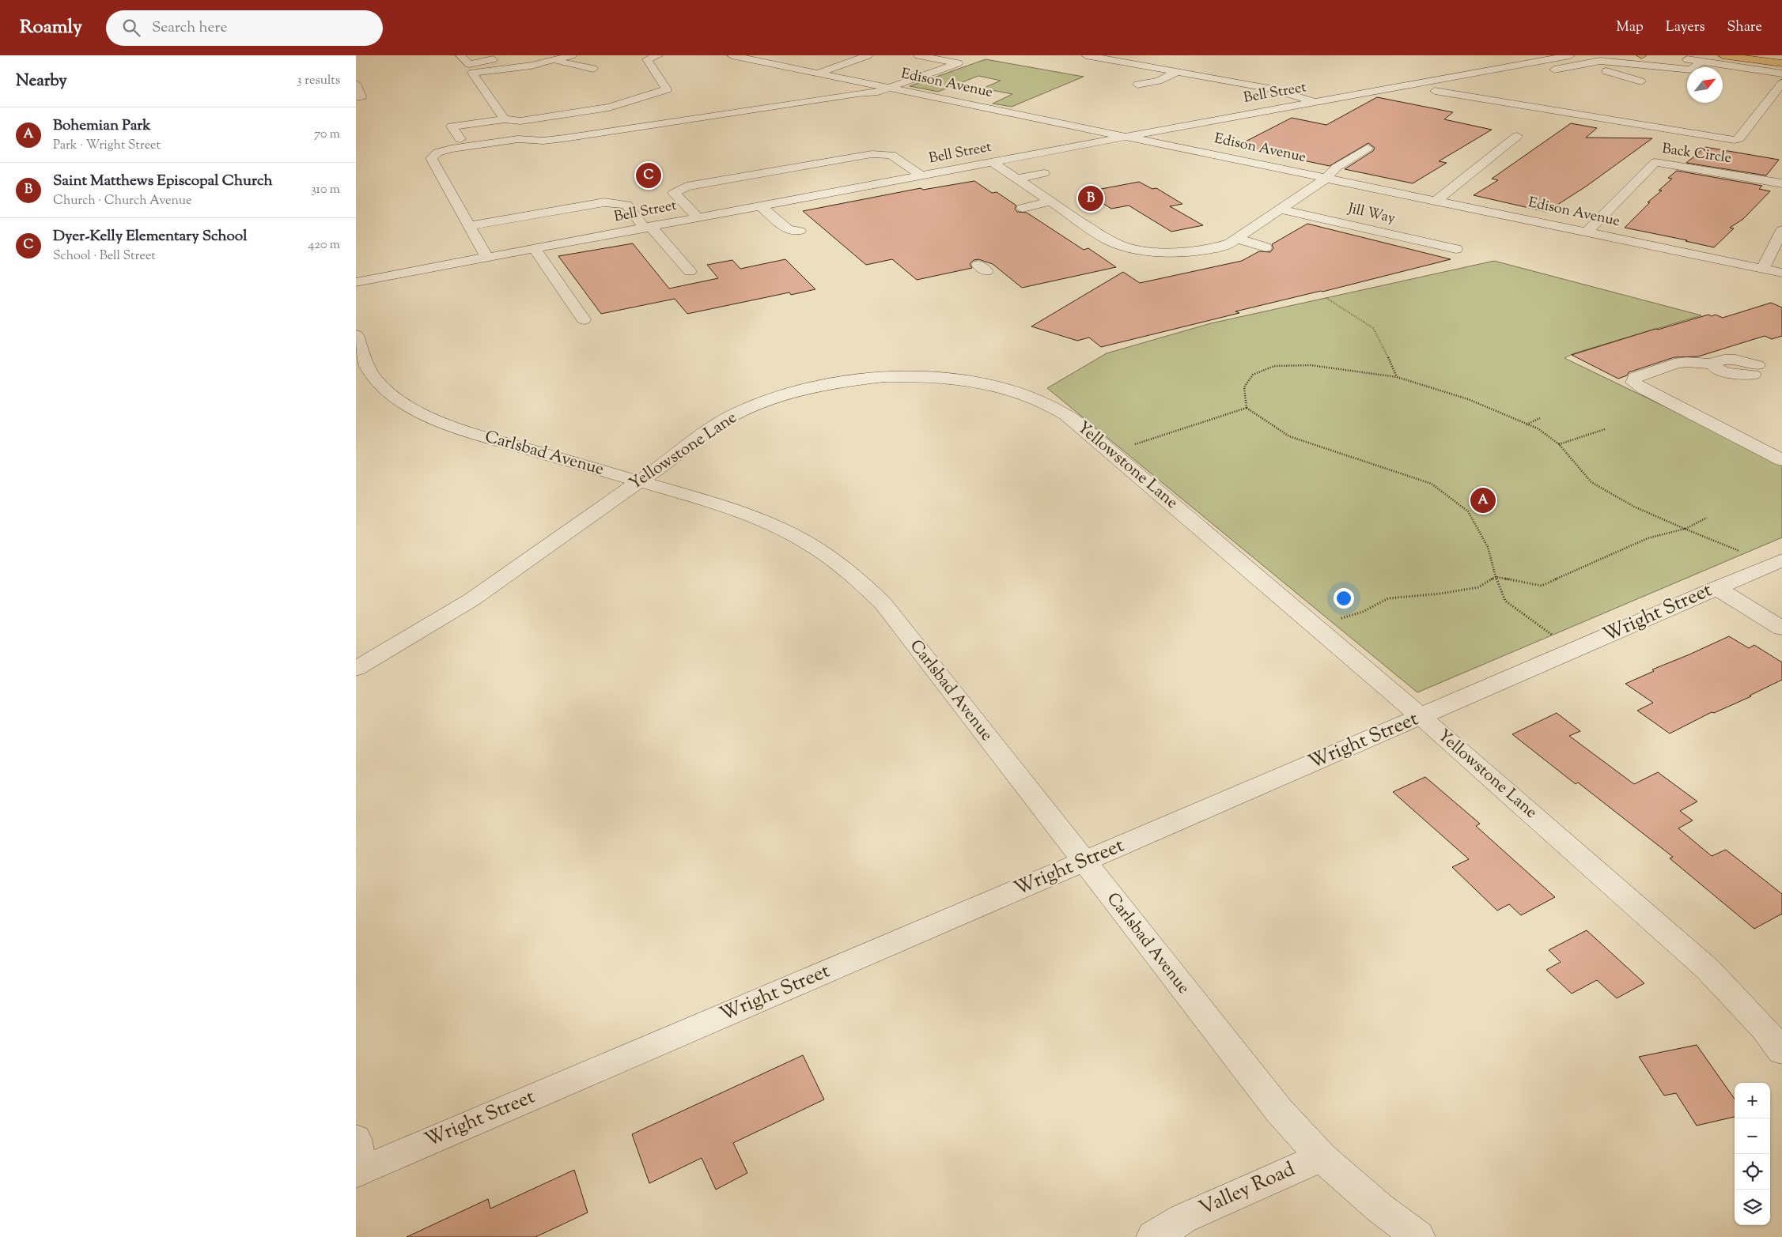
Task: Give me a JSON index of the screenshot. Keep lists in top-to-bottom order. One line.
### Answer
{"streets":{"street":["Edison Avenue","Bell Street","Back Circle","Jill Way","Yellowstone Lane","Carlsbad Avenue","Wright Street","Valley Road"]},"crossings":[["Edison Avenue","Bell Street"],["Edison Avenue","Back Circle"],["Yellowstone Lane","Carlsbad Avenue"],["Yellowstone Lane","Wright Street"],["Carlsbad Avenue","Wright Street"],["Carlsbad Avenue","Valley Road"]],"north":"top right","page":{"header":"Roamly","search":"Search here","nav":["Map","Layers","Share"],"heading":["Nearby","3 results"],"list":[{"mark":"A","name":"Bohemian Park","note":"Park · Wright Street","value":"70 m"},{"mark":"B","name":"Saint Matthews Episcopal Church","note":"Church · Church Avenue","value":"310 m"},{"mark":"C","name":"Dyer-Kelly Elementary School","note":"School · Bell Street","value":"420 m"}],"pins":["C","B","A"],"map_buttons":["+","−"]}}
